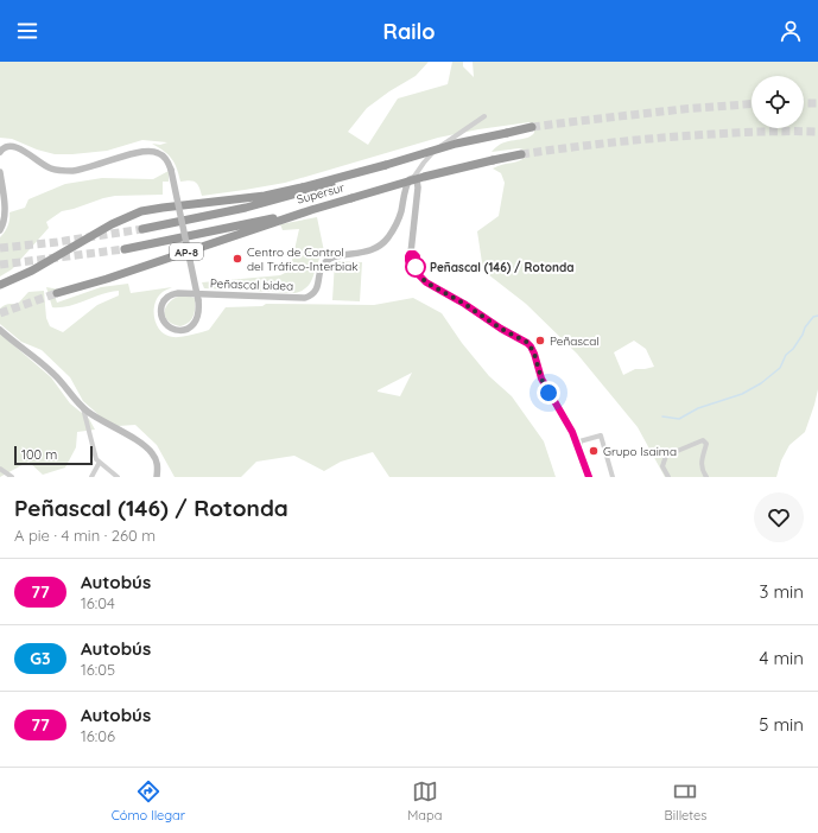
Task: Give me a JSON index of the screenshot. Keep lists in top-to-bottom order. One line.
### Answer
{"streets":{"highway":["Supersur","AP-8"],"street":["Peñascal bidea"]},"crossings":[["Supersur","AP-8"]],"places":["Centro de Control del Tráfico-Interbiak","Peñascal (146) / Rotonda","Peñascal","Grupo Isaima"],"lines":["bus line 77"],"scale_bar":"100 m","page":{"header":"Railo","scale":"100 m","heading":["Peñascal (146) / Rotonda","A pie · 4 min · 260 m"],"list":[{"mark":"77","name":"Autobús","note":"16:04","value":"3 min"},{"mark":"G3","name":"Autobús","note":"16:05","value":"4 min"},{"mark":"77","name":"Autobús","note":"16:06","value":"5 min"}],"tabs":["Cómo llegar","Mapa","Billetes"]}}
